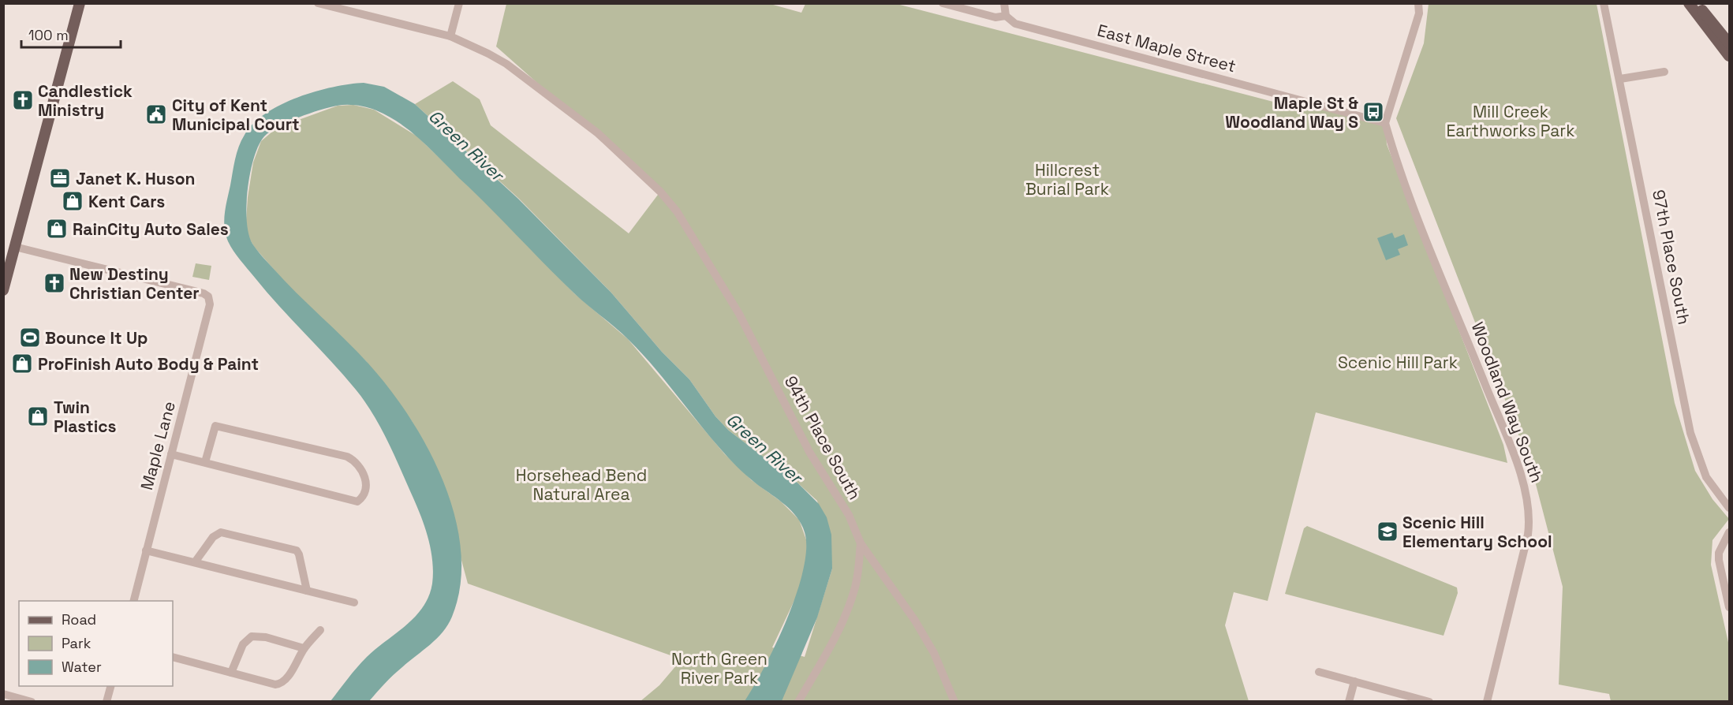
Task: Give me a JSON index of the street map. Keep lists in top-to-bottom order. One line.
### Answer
{"streets":{"street":["East Maple Street","97th Place South","Woodland Way South","94th Place South","Maple Lane"]},"crossings":[["East Maple Street","Woodland Way South"]],"water":["Green River"],"parks":["Mill Creek Earthworks Park","Hillcrest Burial Park","Scenic Hill Park","Horsehead Bend Natural Area","North Green River Park"],"places":{"church":["Candlestick Ministry","New Destiny Christian Center"],"bus stop":["Maple St & Woodland Way S"],"public building":["City of Kent Municipal Court"],"office":["Janet K. Huson"],"shop":["Kent Cars","RainCity Auto Sales","ProFinish Auto Body & Paint","Twin Plastics"],"sports":["Bounce It Up"],"school or university":["Scenic Hill Elementary School"]},"legend":["Road","Park","Water"],"scale_bar":"100 m"}
